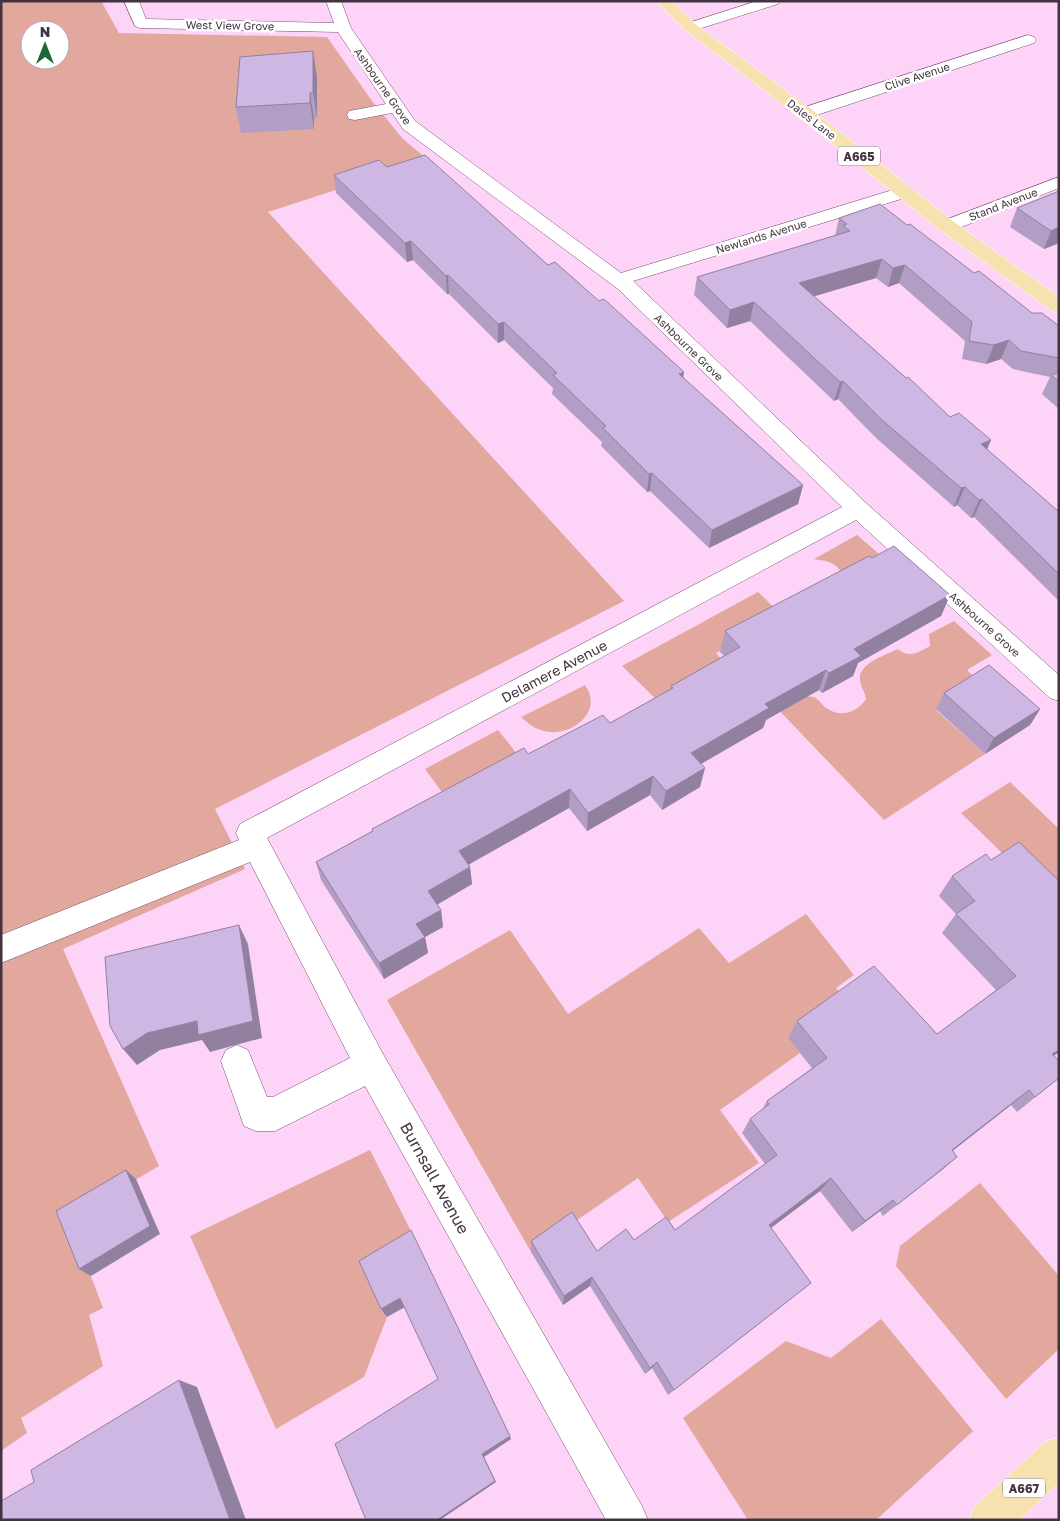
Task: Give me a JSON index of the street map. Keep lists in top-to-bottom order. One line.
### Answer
{"streets":{"main road":["Dales Lane","A665","A667"],"street":["West View Grove","Clive Avenue","Ashbourne Grove","Stand Avenue","Newlands Avenue","Delamere Avenue","Burnsall Avenue"]},"crossings":[["West View Grove","Ashbourne Grove"],["Clive Avenue","Dales Lane"],["Ashbourne Grove","Newlands Avenue"],["Ashbourne Grove","Delamere Avenue"],["Dales Lane","Stand Avenue"],["Dales Lane","Newlands Avenue"],["Delamere Avenue","Burnsall Avenue"]],"north":"top"}
